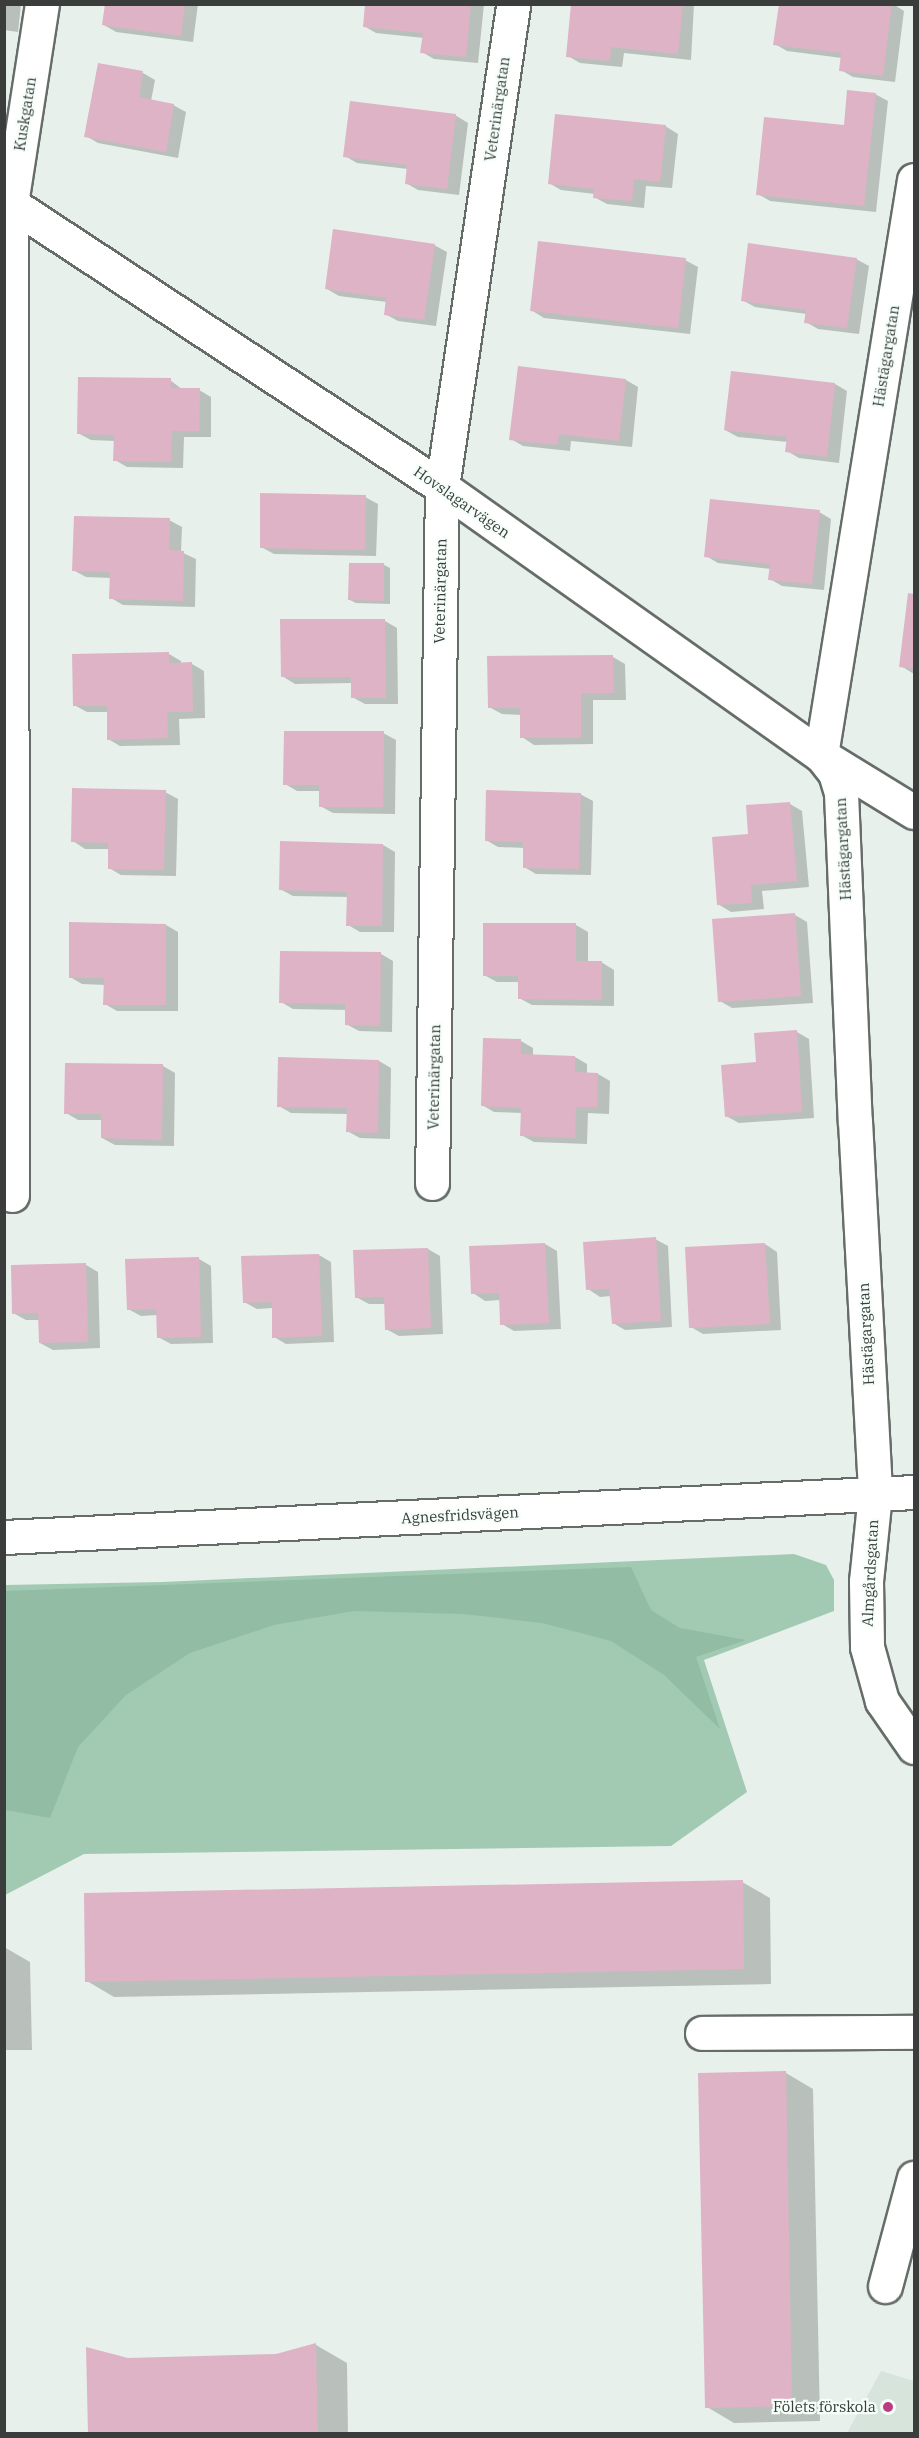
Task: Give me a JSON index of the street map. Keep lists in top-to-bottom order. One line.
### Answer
{"streets":{"street":["Veterinärgatan","Kuskgatan","Hästägargatan","Hovslagarvägen","Agnesfridsvägen","Almgårdsgatan"]},"crossings":[["Veterinärgatan","Hovslagarvägen"],["Kuskgatan","Hovslagarvägen"],["Hästägargatan","Hovslagarvägen"],["Hästägargatan","Agnesfridsvägen"],["Hästägargatan","Almgårdsgatan"],["Agnesfridsvägen","Almgårdsgatan"]],"places":["Fölets förskola"]}
